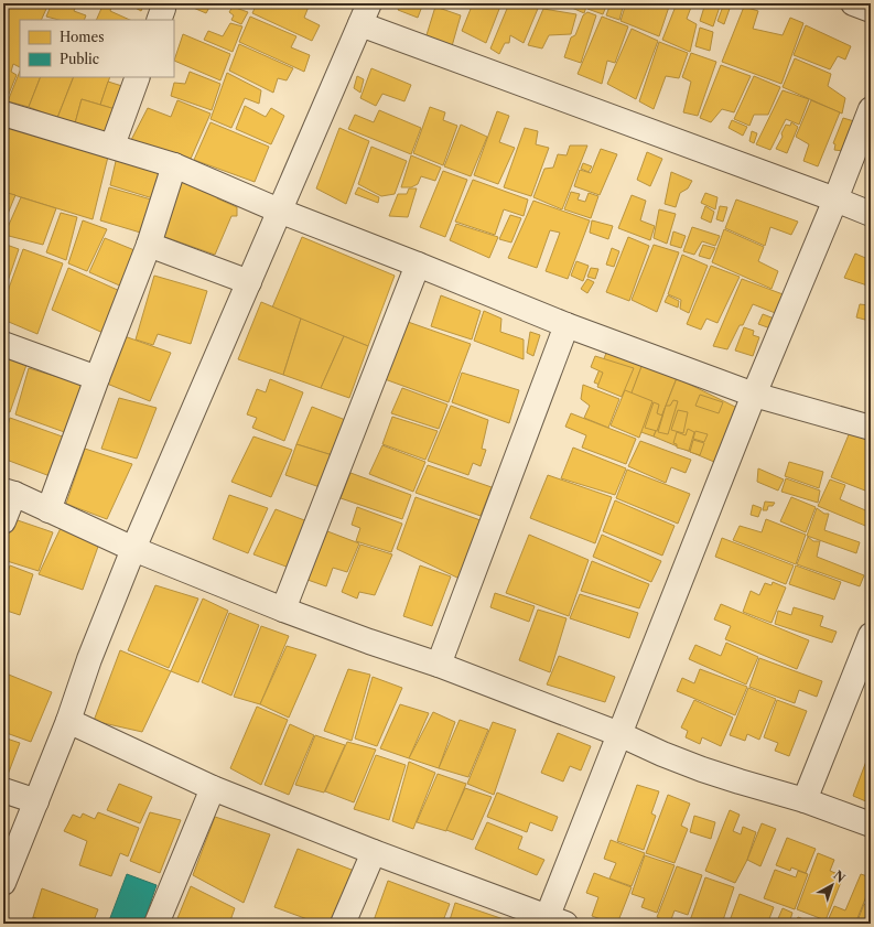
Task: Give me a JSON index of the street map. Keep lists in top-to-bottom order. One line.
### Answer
{"legend":["Homes","Public"],"north":"top right"}
